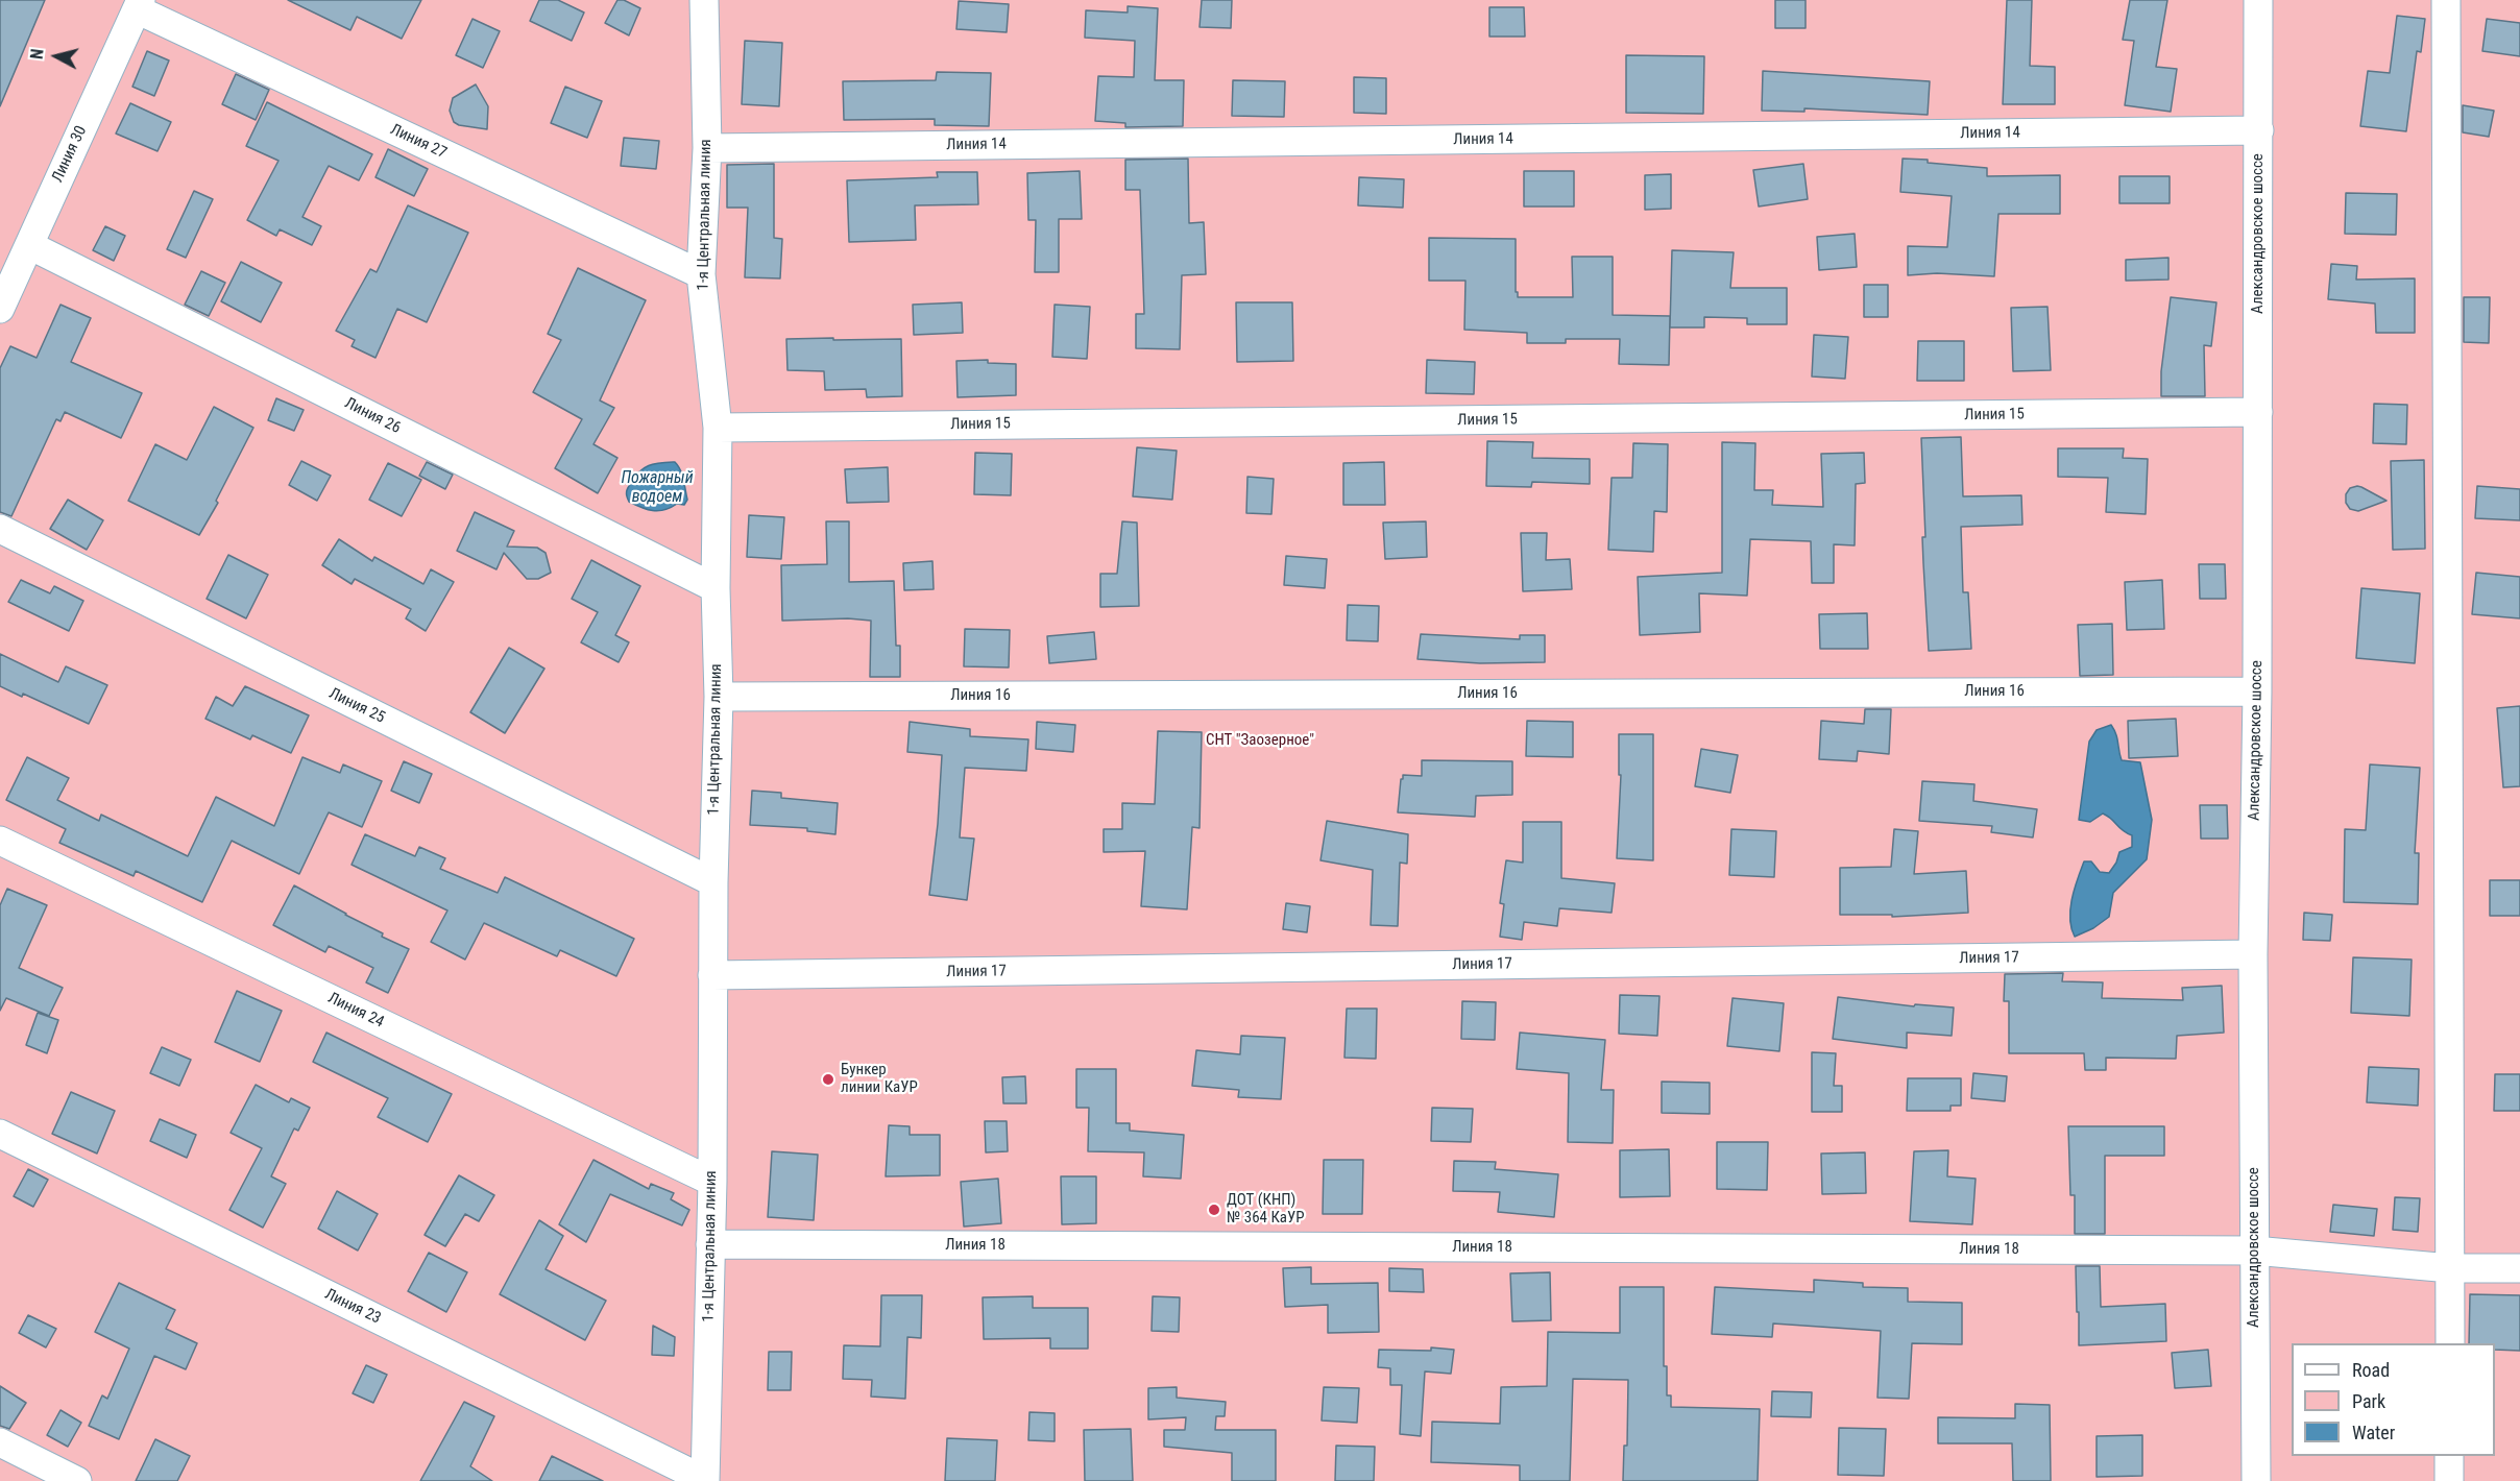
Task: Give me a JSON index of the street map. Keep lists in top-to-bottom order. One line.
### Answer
{"streets":{"street":["Линия 14","Линия 27","Линия 30","1-я Центральная линия","Александровское шоссе","Линия 15","Линия 26","Линия 16","Линия 25","Линия 17","Линия 24","Линия 18","Линия 23"]},"crossings":[["Линия 14","1-я Центральная линия"],["Линия 14","Александровское шоссе"],["Линия 27","Линия 30"],["Линия 27","1-я Центральная линия"],["Линия 30","Линия 26"],["1-я Центральная линия","Линия 15"],["1-я Центральная линия","Линия 26"],["1-я Центральная линия","Линия 16"],["1-я Центральная линия","Линия 25"],["1-я Центральная линия","Линия 17"],["1-я Центральная линия","Линия 24"],["1-я Центральная линия","Линия 18"],["1-я Центральная линия","Линия 23"],["Александровское шоссе","Линия 15"],["Александровское шоссе","Линия 16"],["Александровское шоссе","Линия 17"],["Александровское шоссе","Линия 18"]],"water":["Пожарный водоем"],"parks":["СНТ \"Заозерное\""],"places":["Бункер линии КаУР","ДОТ (КНП) № 364 КаУР"],"legend":["Road","Park","Water"],"north":"left"}
